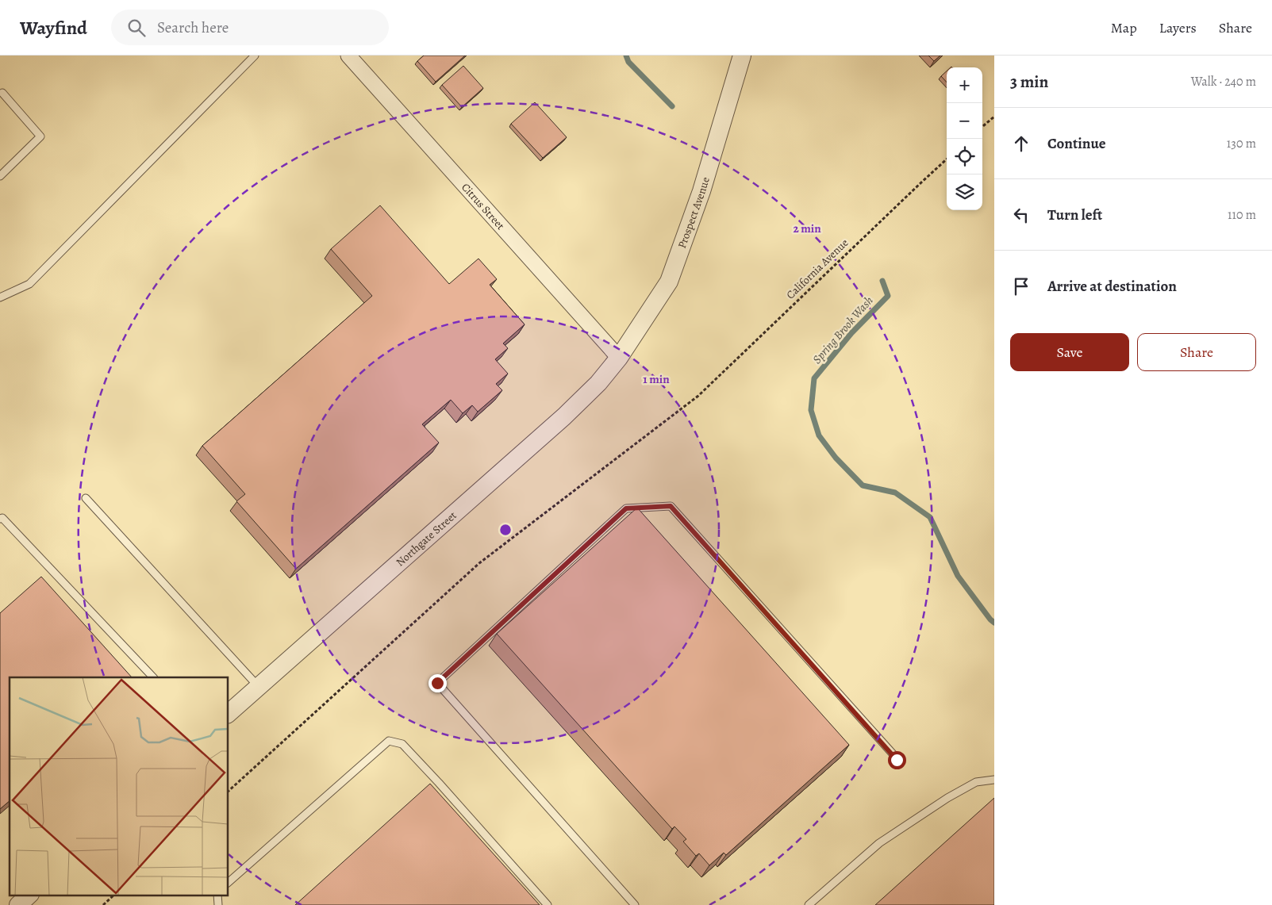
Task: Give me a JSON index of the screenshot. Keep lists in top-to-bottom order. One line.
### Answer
{"streets":{"street":["Citrus Street","Prospect Avenue","Northgate Street"],"path":["California Avenue"]},"crossings":[["Citrus Street","Prospect Avenue"],["Citrus Street","Northgate Street"],["Prospect Avenue","Northgate Street"]],"water":["Spring Brook Wash"],"page":{"header":"Wayfind","search":"Search here","nav":["Map","Layers","Share"],"heading":["3 min","Walk · 240 m"],"map_buttons":["+","−"],"list":[["Continue","130 m"],["Turn left","110 m"],"Arrive at destination"],"buttons":["Save","Share"]},"rings":["2 min","1 min"]}
